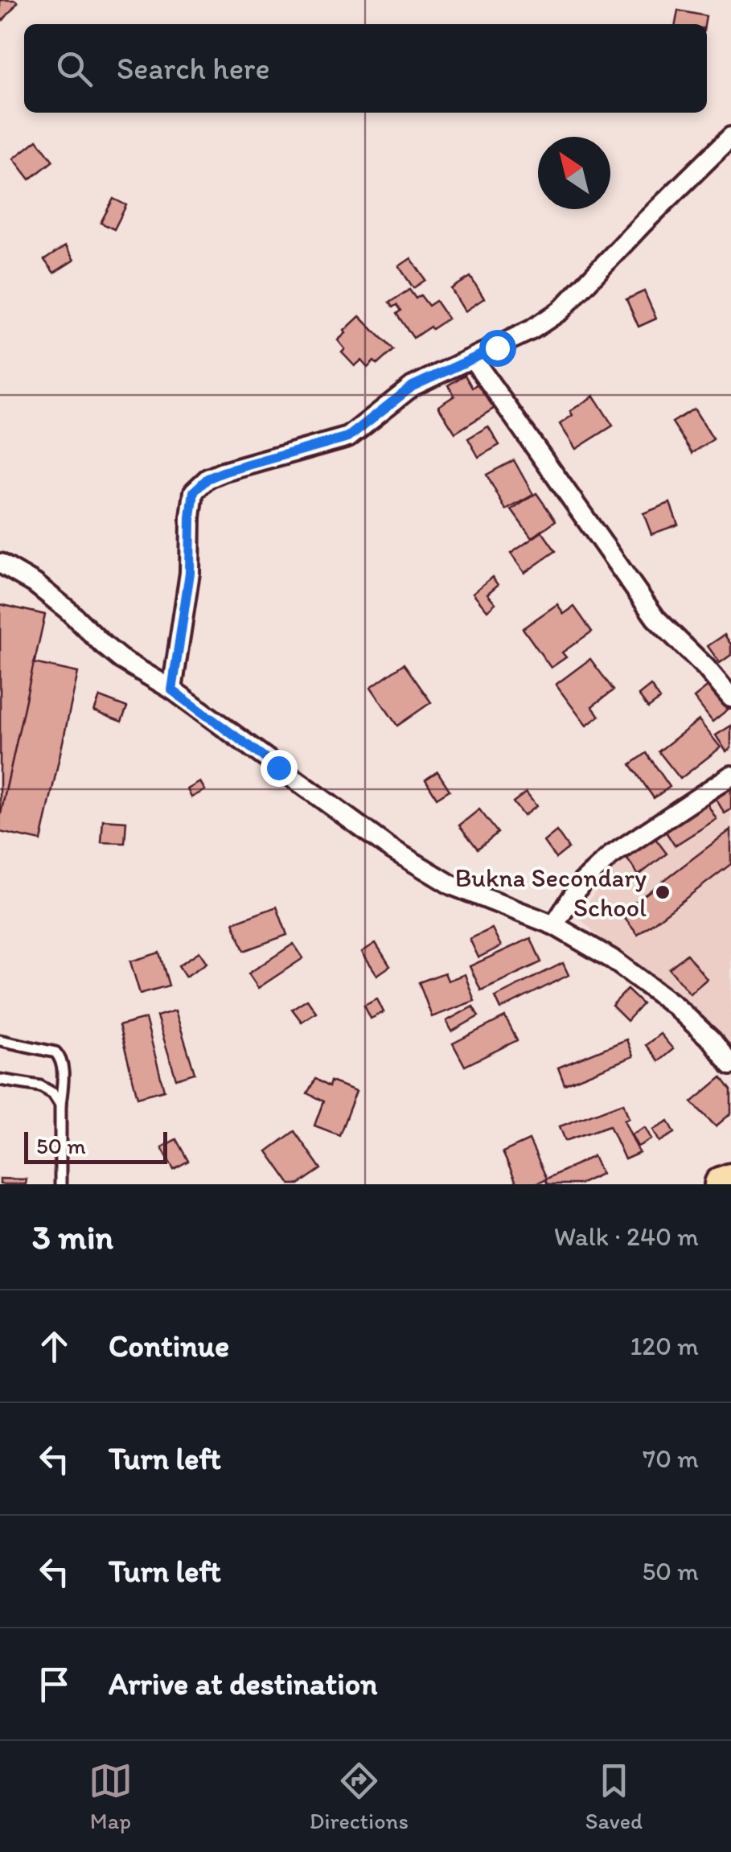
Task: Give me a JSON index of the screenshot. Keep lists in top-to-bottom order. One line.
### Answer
{"places":["Bukna Secondary School"],"scale_bar":"50 m","north":"top left","page":{"search":"Search here","scale":"50 m","heading":["3 min","Walk · 240 m"],"list":[["Continue","120 m"],["Turn left","70 m"],["Turn left","50 m"],"Arrive at destination"],"nav":["Map","Directions","Saved"]}}
